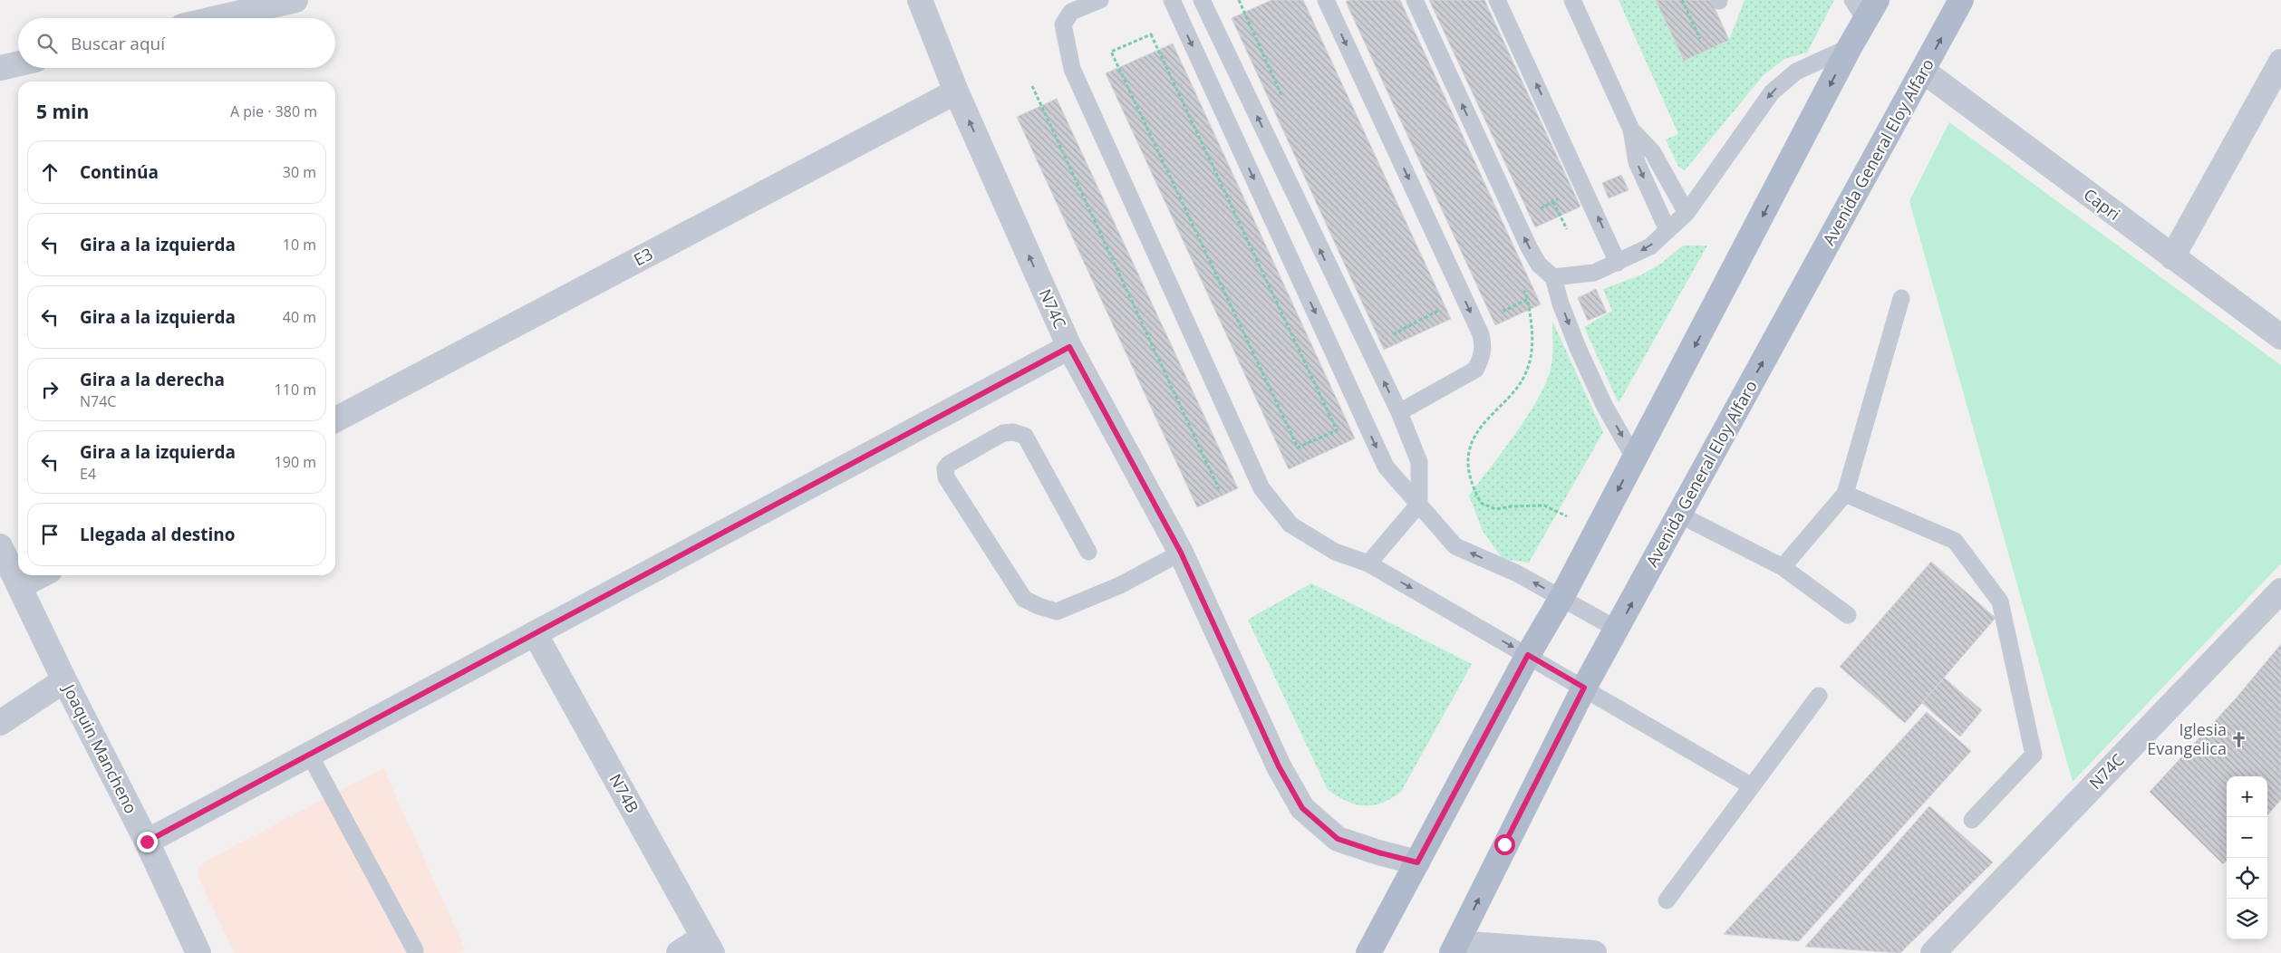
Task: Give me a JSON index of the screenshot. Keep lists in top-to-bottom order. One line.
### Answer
{"streets":{"main road":["Avenida General Eloy Alfaro"],"street":["Capri","E3","N74C","Joaquin Mancheno","N74B"]},"crossings":[["Avenida General Eloy Alfaro","Capri"],["E3","N74C"]],"places":{"church":["Iglesia Evangelica"]},"page":{"search":"Buscar aquí","heading":["5 min","A pie · 380 m"],"list":[["Continúa","30 m"],["Gira a la izquierda","10 m"],["Gira a la izquierda","40 m"],["Gira a la derecha","N74C","110 m"],["Gira a la izquierda","E4","190 m"],"Llegada al destino"],"map_buttons":["+","−"]}}
